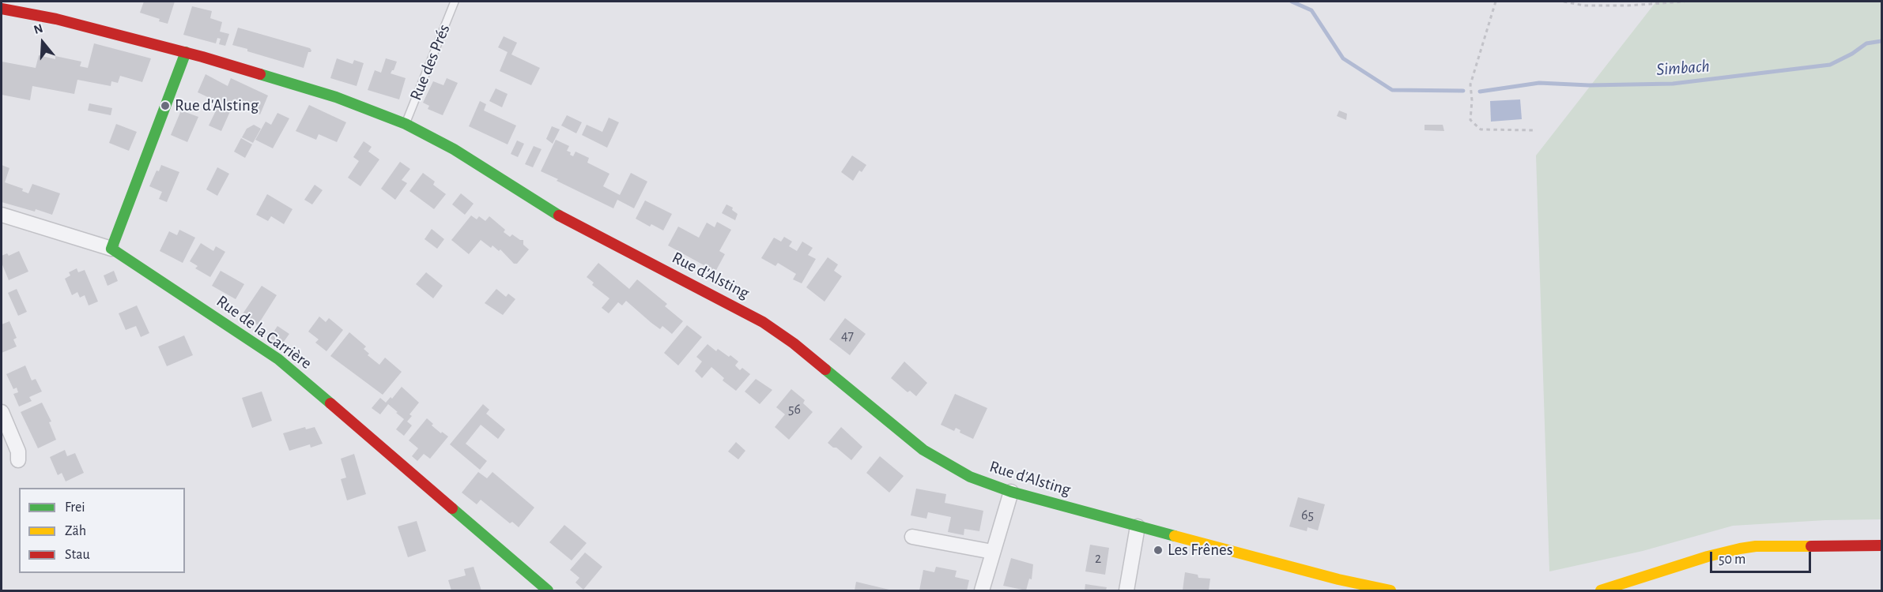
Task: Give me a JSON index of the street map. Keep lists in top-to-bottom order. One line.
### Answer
{"streets":{"main road":["Rue d'Alsting","Rue de la Carrière"],"lane":["Rue des Prés"]},"crossings":[["Rue des Prés","Rue d'Alsting"]],"water":["Simbach"],"places":["Rue d'Alsting","Les Frênes"],"house_numbers":["47","56","65","2"],"legend":["Frei","Zäh","Stau"],"scale_bar":"50 m","north":"top"}
